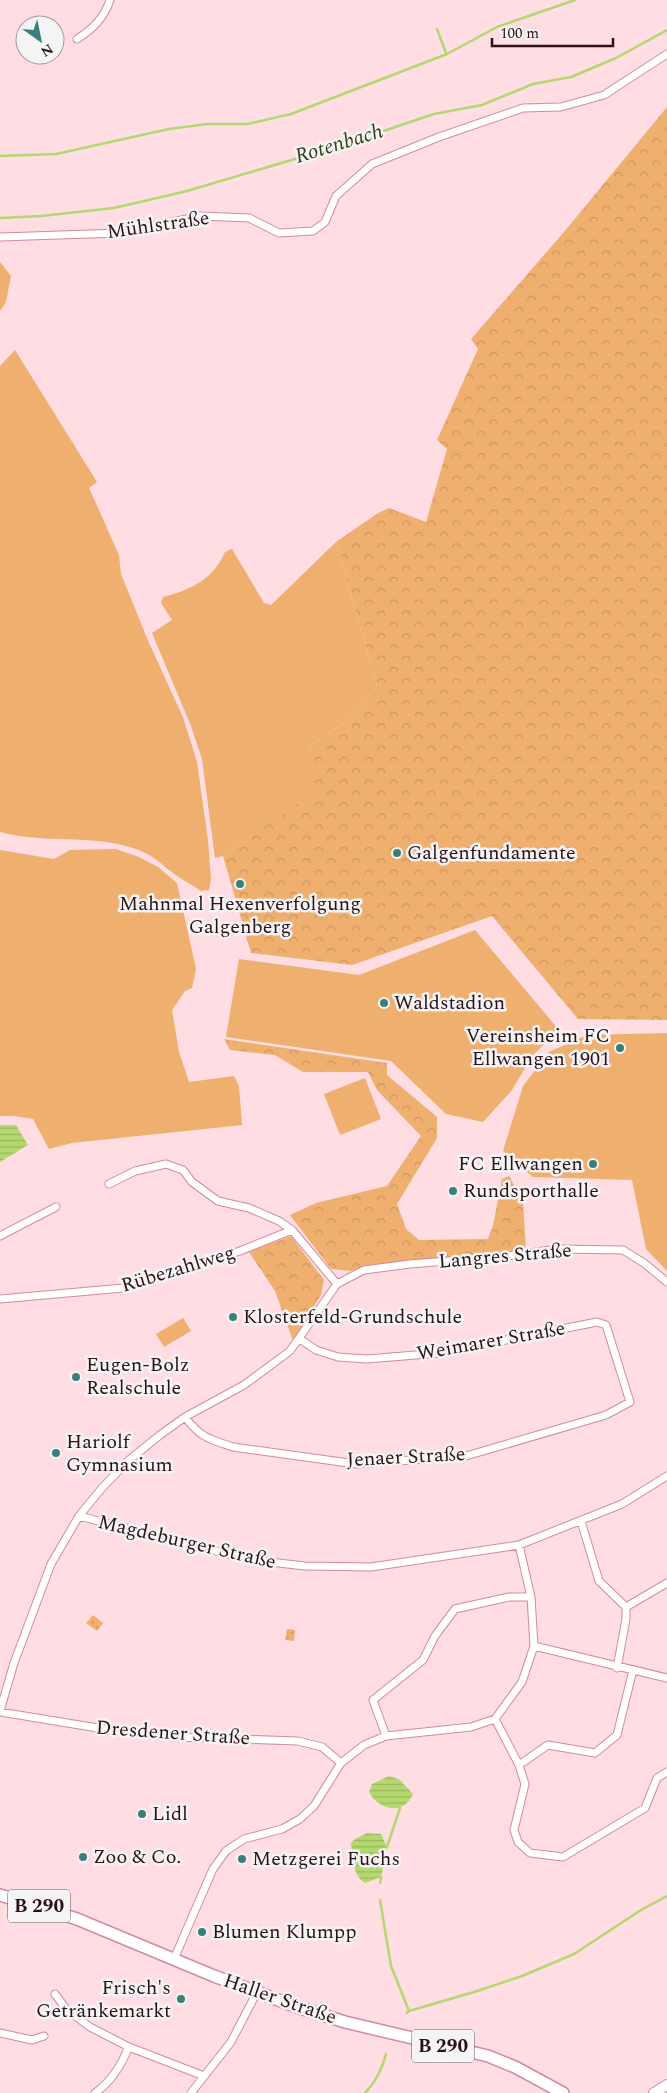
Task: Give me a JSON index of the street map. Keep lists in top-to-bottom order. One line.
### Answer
{"streets":{"main road":["B 290","Haller Straße"],"street":["Mühlstraße","Langres Straße","Rübezahlweg","Weimarer Straße","Jenaer Straße","Magdeburger Straße","Dresdener Straße"]},"crossings":[["Weimarer Straße","Jenaer Straße"]],"water":["Rotenbach"],"places":["Galgenfundamente","Mahnmal Hexenverfolgung Galgenberg","Waldstadion","Vereinsheim FC Ellwangen 1901","FC Ellwangen","Rundsporthalle","Klosterfeld-Grundschule","Eugen-Bolz Realschule","Hariolf Gymnasium","Lidl","Zoo & Co.","Metzgerei Fuchs","Blumen Klumpp","Frisch's Getränkemarkt"],"scale_bar":"100 m","north":"bottom right"}
